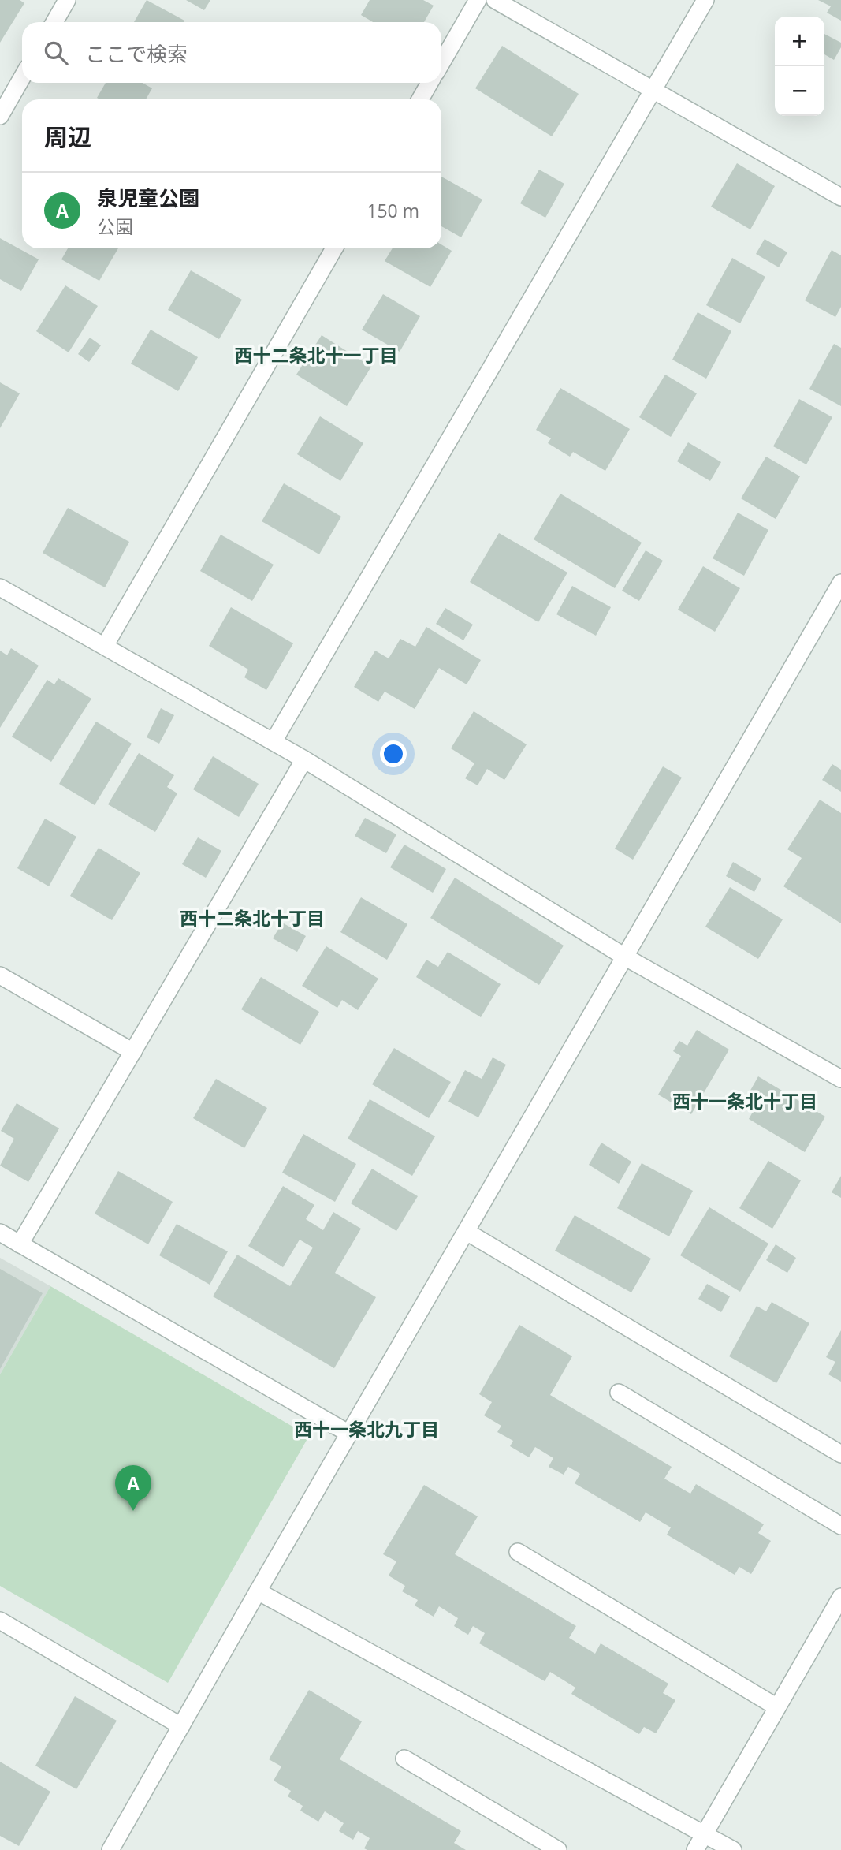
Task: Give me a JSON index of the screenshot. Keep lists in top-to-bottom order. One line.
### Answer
{"districts":["西十二条北十一丁目","西十二条北十丁目","西十一条北十丁目","西十一条北九丁目"],"page":{"map_buttons":["+","−"],"search":"ここで検索","heading":"周辺","list":[{"mark":"A","name":"泉児童公園","note":"公園","value":"150 m"}],"pins":"A"}}
